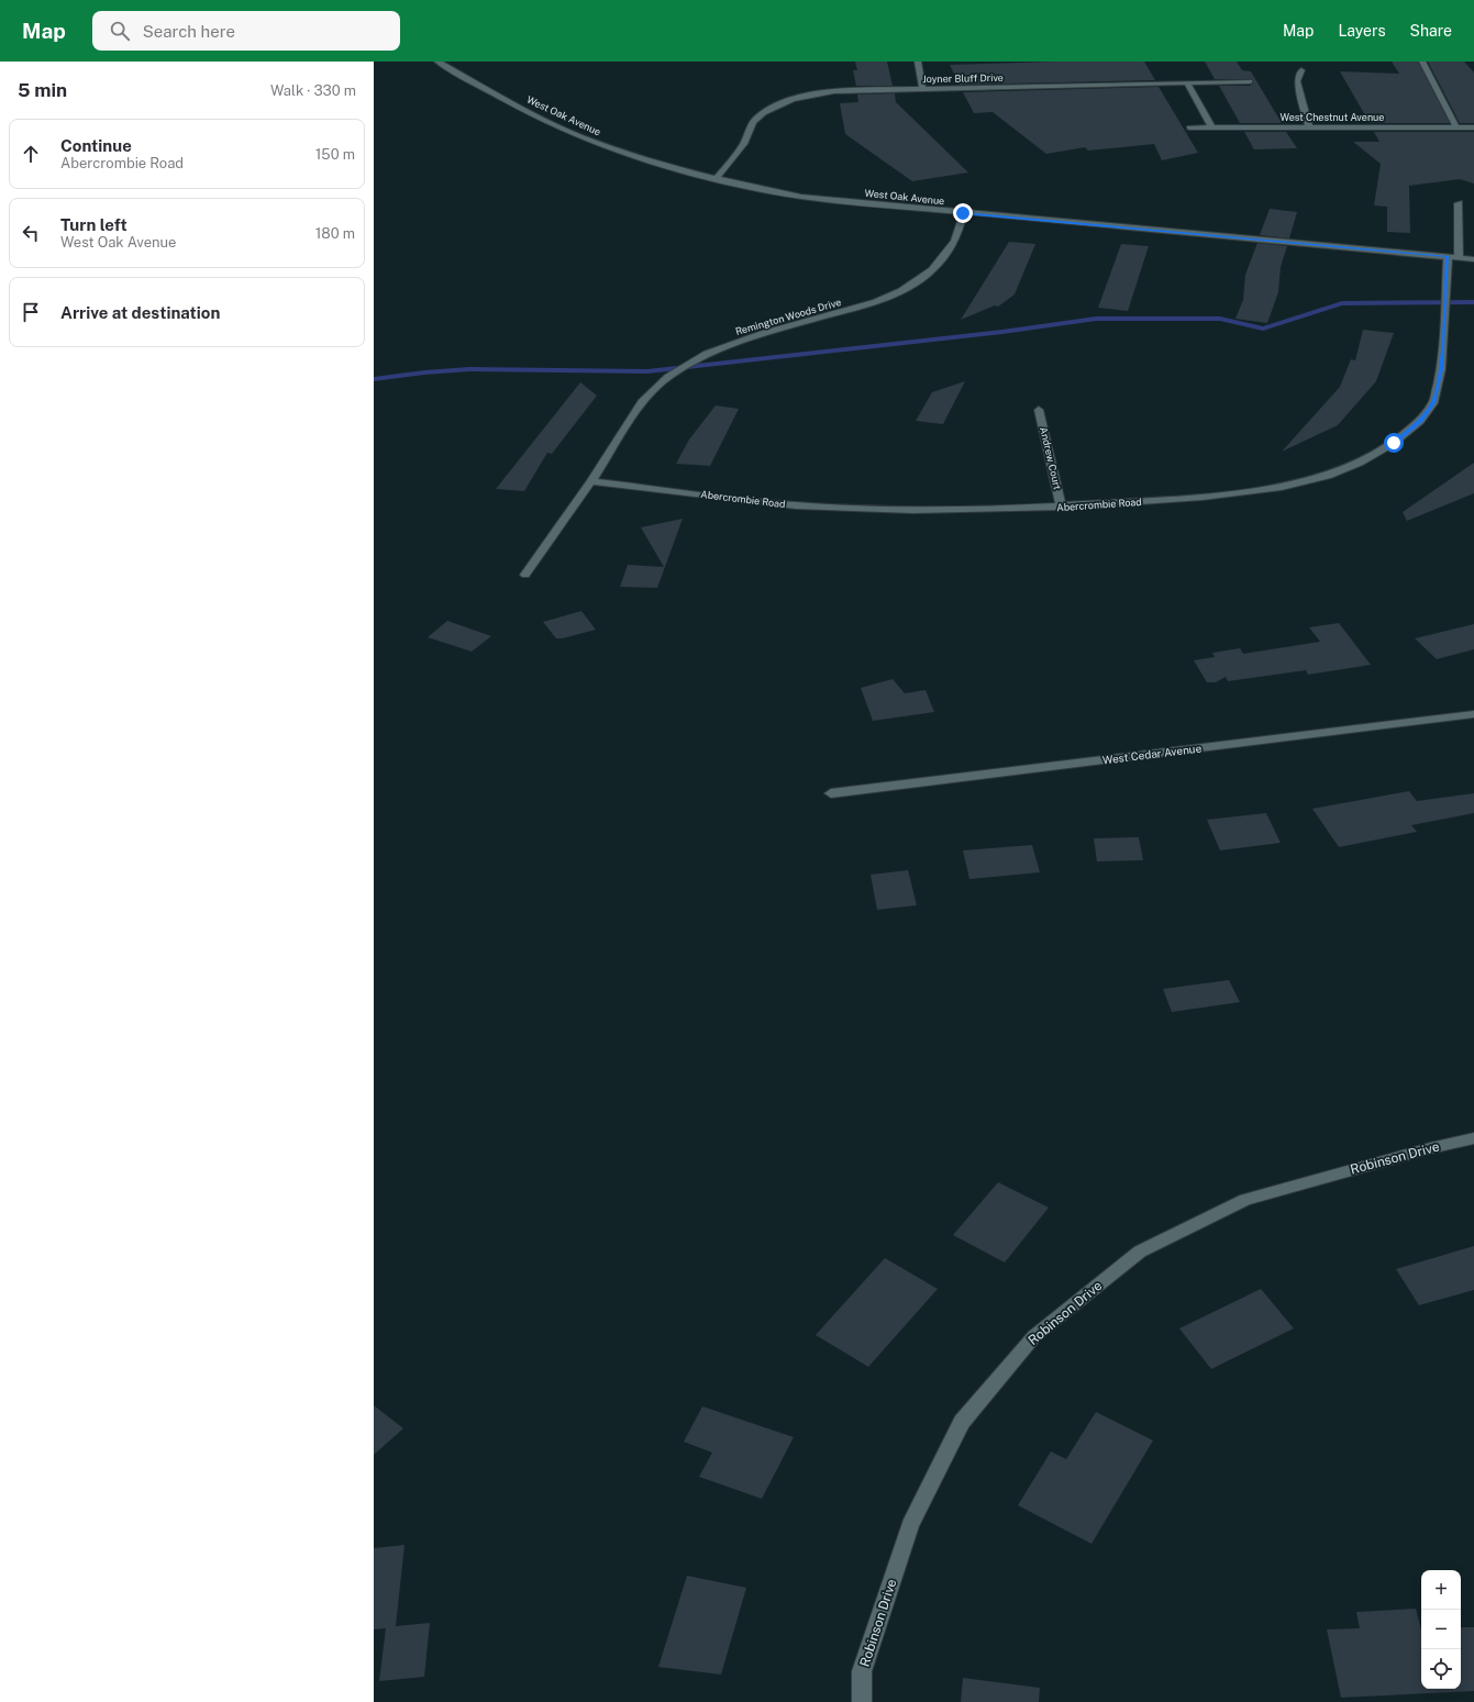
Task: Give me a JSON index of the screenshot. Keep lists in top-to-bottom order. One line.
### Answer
{"streets":{"street":["Joyner Bluff Drive","West Oak Avenue","West Chestnut Avenue","Remington Woods Drive","Andrew Court","Abercrombie Road","West Cedar Avenue","Robinson Drive"]},"crossings":[["Joyner Bluff Drive","West Oak Avenue"],["West Oak Avenue","Remington Woods Drive"],["West Oak Avenue","Abercrombie Road"],["Remington Woods Drive","Abercrombie Road"],["Andrew Court","Abercrombie Road"]],"page":{"header":"Map","search":"Search here","nav":["Map","Layers","Share"],"heading":["5 min","Walk · 330 m"],"list":[["Continue","Abercrombie Road","150 m"],["Turn left","West Oak Avenue","180 m"],"Arrive at destination"],"map_buttons":["+","−"]}}
